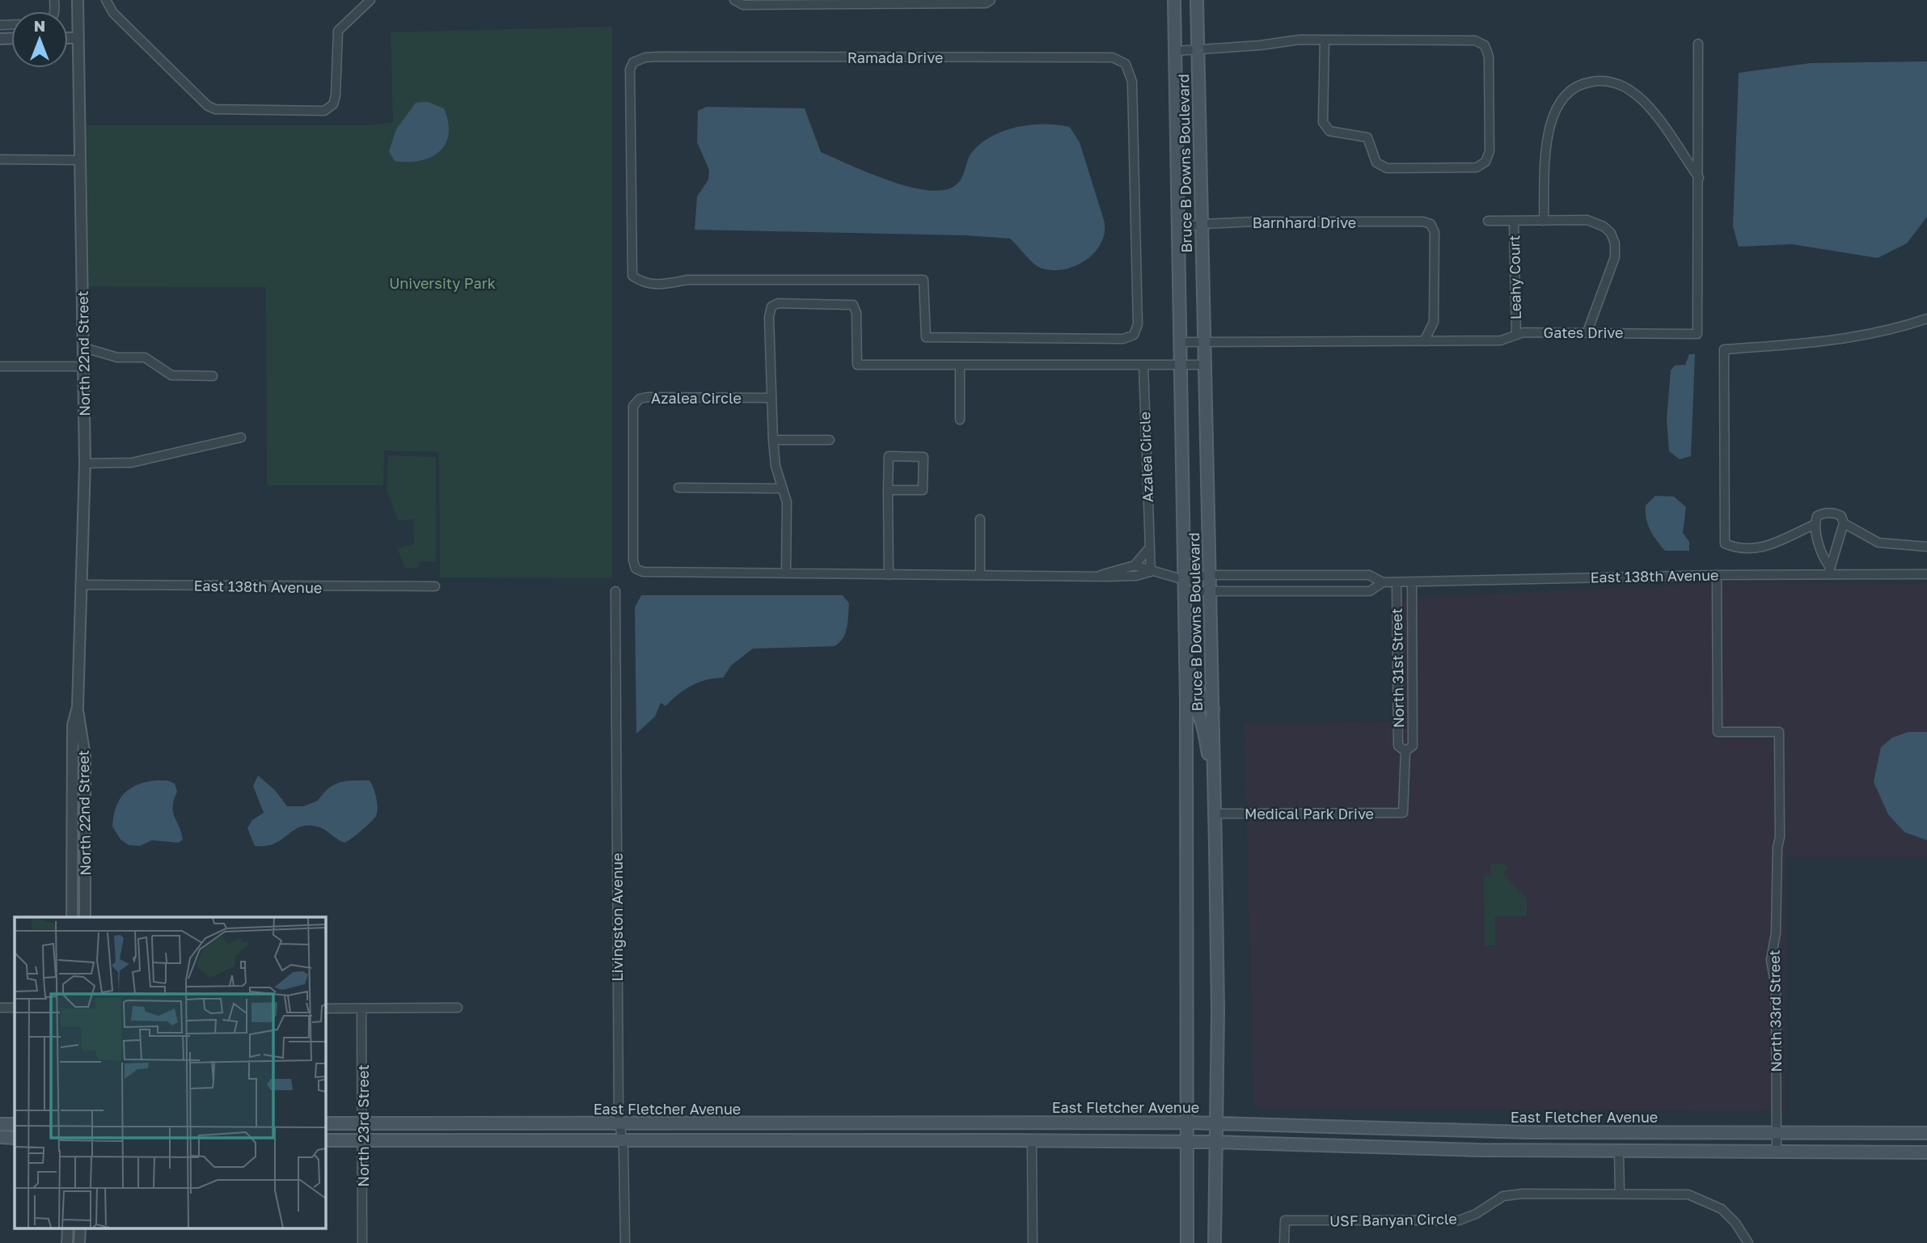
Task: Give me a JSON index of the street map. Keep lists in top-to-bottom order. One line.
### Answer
{"streets":{"main road":["Bruce B Downs Boulevard","East Fletcher Avenue"],"street":["Ramada Drive","Barnhard Drive","Leahy Court","Gates Drive","North 22nd Street","Azalea Circle","East 138th Avenue","North 31st Street","Medical Park Drive","Livingston Avenue","North 33rd Street","North 23rd Street","USF Banyan Circle"]},"crossings":[["Bruce B Downs Boulevard","Barnhard Drive"],["Bruce B Downs Boulevard","Gates Drive"],["Bruce B Downs Boulevard","Azalea Circle"],["Bruce B Downs Boulevard","East 138th Avenue"],["Bruce B Downs Boulevard","Medical Park Drive"],["Bruce B Downs Boulevard","East Fletcher Avenue"],["Barnhard Drive","Gates Drive"],["Leahy Court","Gates Drive"],["North 22nd Street","East 138th Avenue"],["Azalea Circle","East 138th Avenue"],["East 138th Avenue","North 31st Street"],["East 138th Avenue","North 33rd Street"],["North 31st Street","Medical Park Drive"],["Livingston Avenue","East Fletcher Avenue"],["North 33rd Street","East Fletcher Avenue"],["East Fletcher Avenue","North 23rd Street"]],"parks":["University Park"],"north":"top"}
